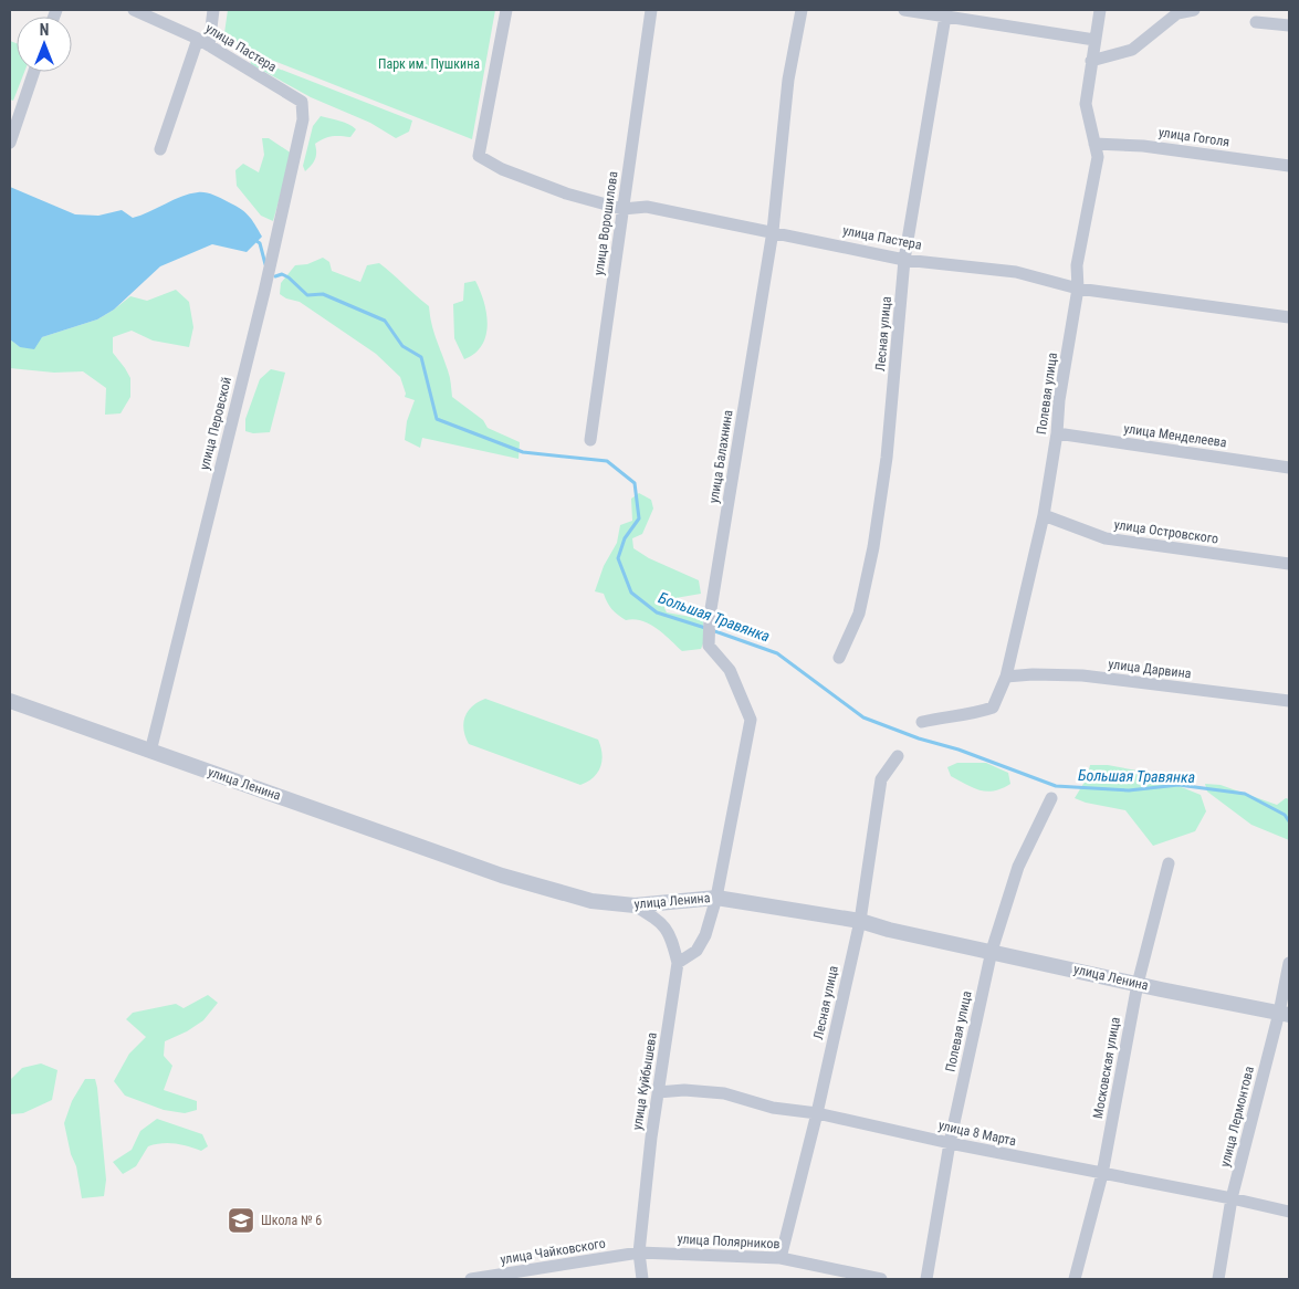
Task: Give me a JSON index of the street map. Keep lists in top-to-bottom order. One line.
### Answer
{"streets":{"street":["улица Пастера","улица Гоголя","улица Ворошилова","Лесная улица","Полевая улица","улица Перовской","улица Менделеева","улица Балахнина","улица Островского","улица Дарвина","улица Ленина","Московская улица","улица Куйбышева","улица Лермонтова","улица 8 Марта","улица Полярников","улица Чайковского"]},"crossings":[["улица Пастера","улица Ворошилова"],["улица Пастера","Лесная улица"],["улица Пастера","Полевая улица"],["улица Пастера","улица Перовской"],["улица Пастера","улица Балахнина"],["улица Гоголя","Полевая улица"],["Лесная улица","улица Ленина"],["Лесная улица","улица 8 Марта"],["Лесная улица","улица Полярников"],["Полевая улица","улица Менделеева"],["Полевая улица","улица Островского"],["Полевая улица","улица Дарвина"],["Полевая улица","улица Ленина"],["Полевая улица","улица 8 Марта"],["улица Перовской","улица Ленина"],["улица Балахнина","улица Ленина"],["улица Балахнина","улица Куйбышева"],["улица Ленина","Московская улица"],["улица Ленина","улица Куйбышева"],["улица Ленина","улица Лермонтова"],["Московская улица","улица 8 Марта"],["улица Куйбышева","улица 8 Марта"],["улица Куйбышева","улица Полярников"],["улица Куйбышева","улица Чайковского"],["улица Лермонтова","улица 8 Марта"],["улица Полярников","улица Чайковского"]],"water":["Большая Травянка"],"parks":["Парк им. Пушкина"],"places":{"school or university":["Школа № 6"]},"north":"top"}
